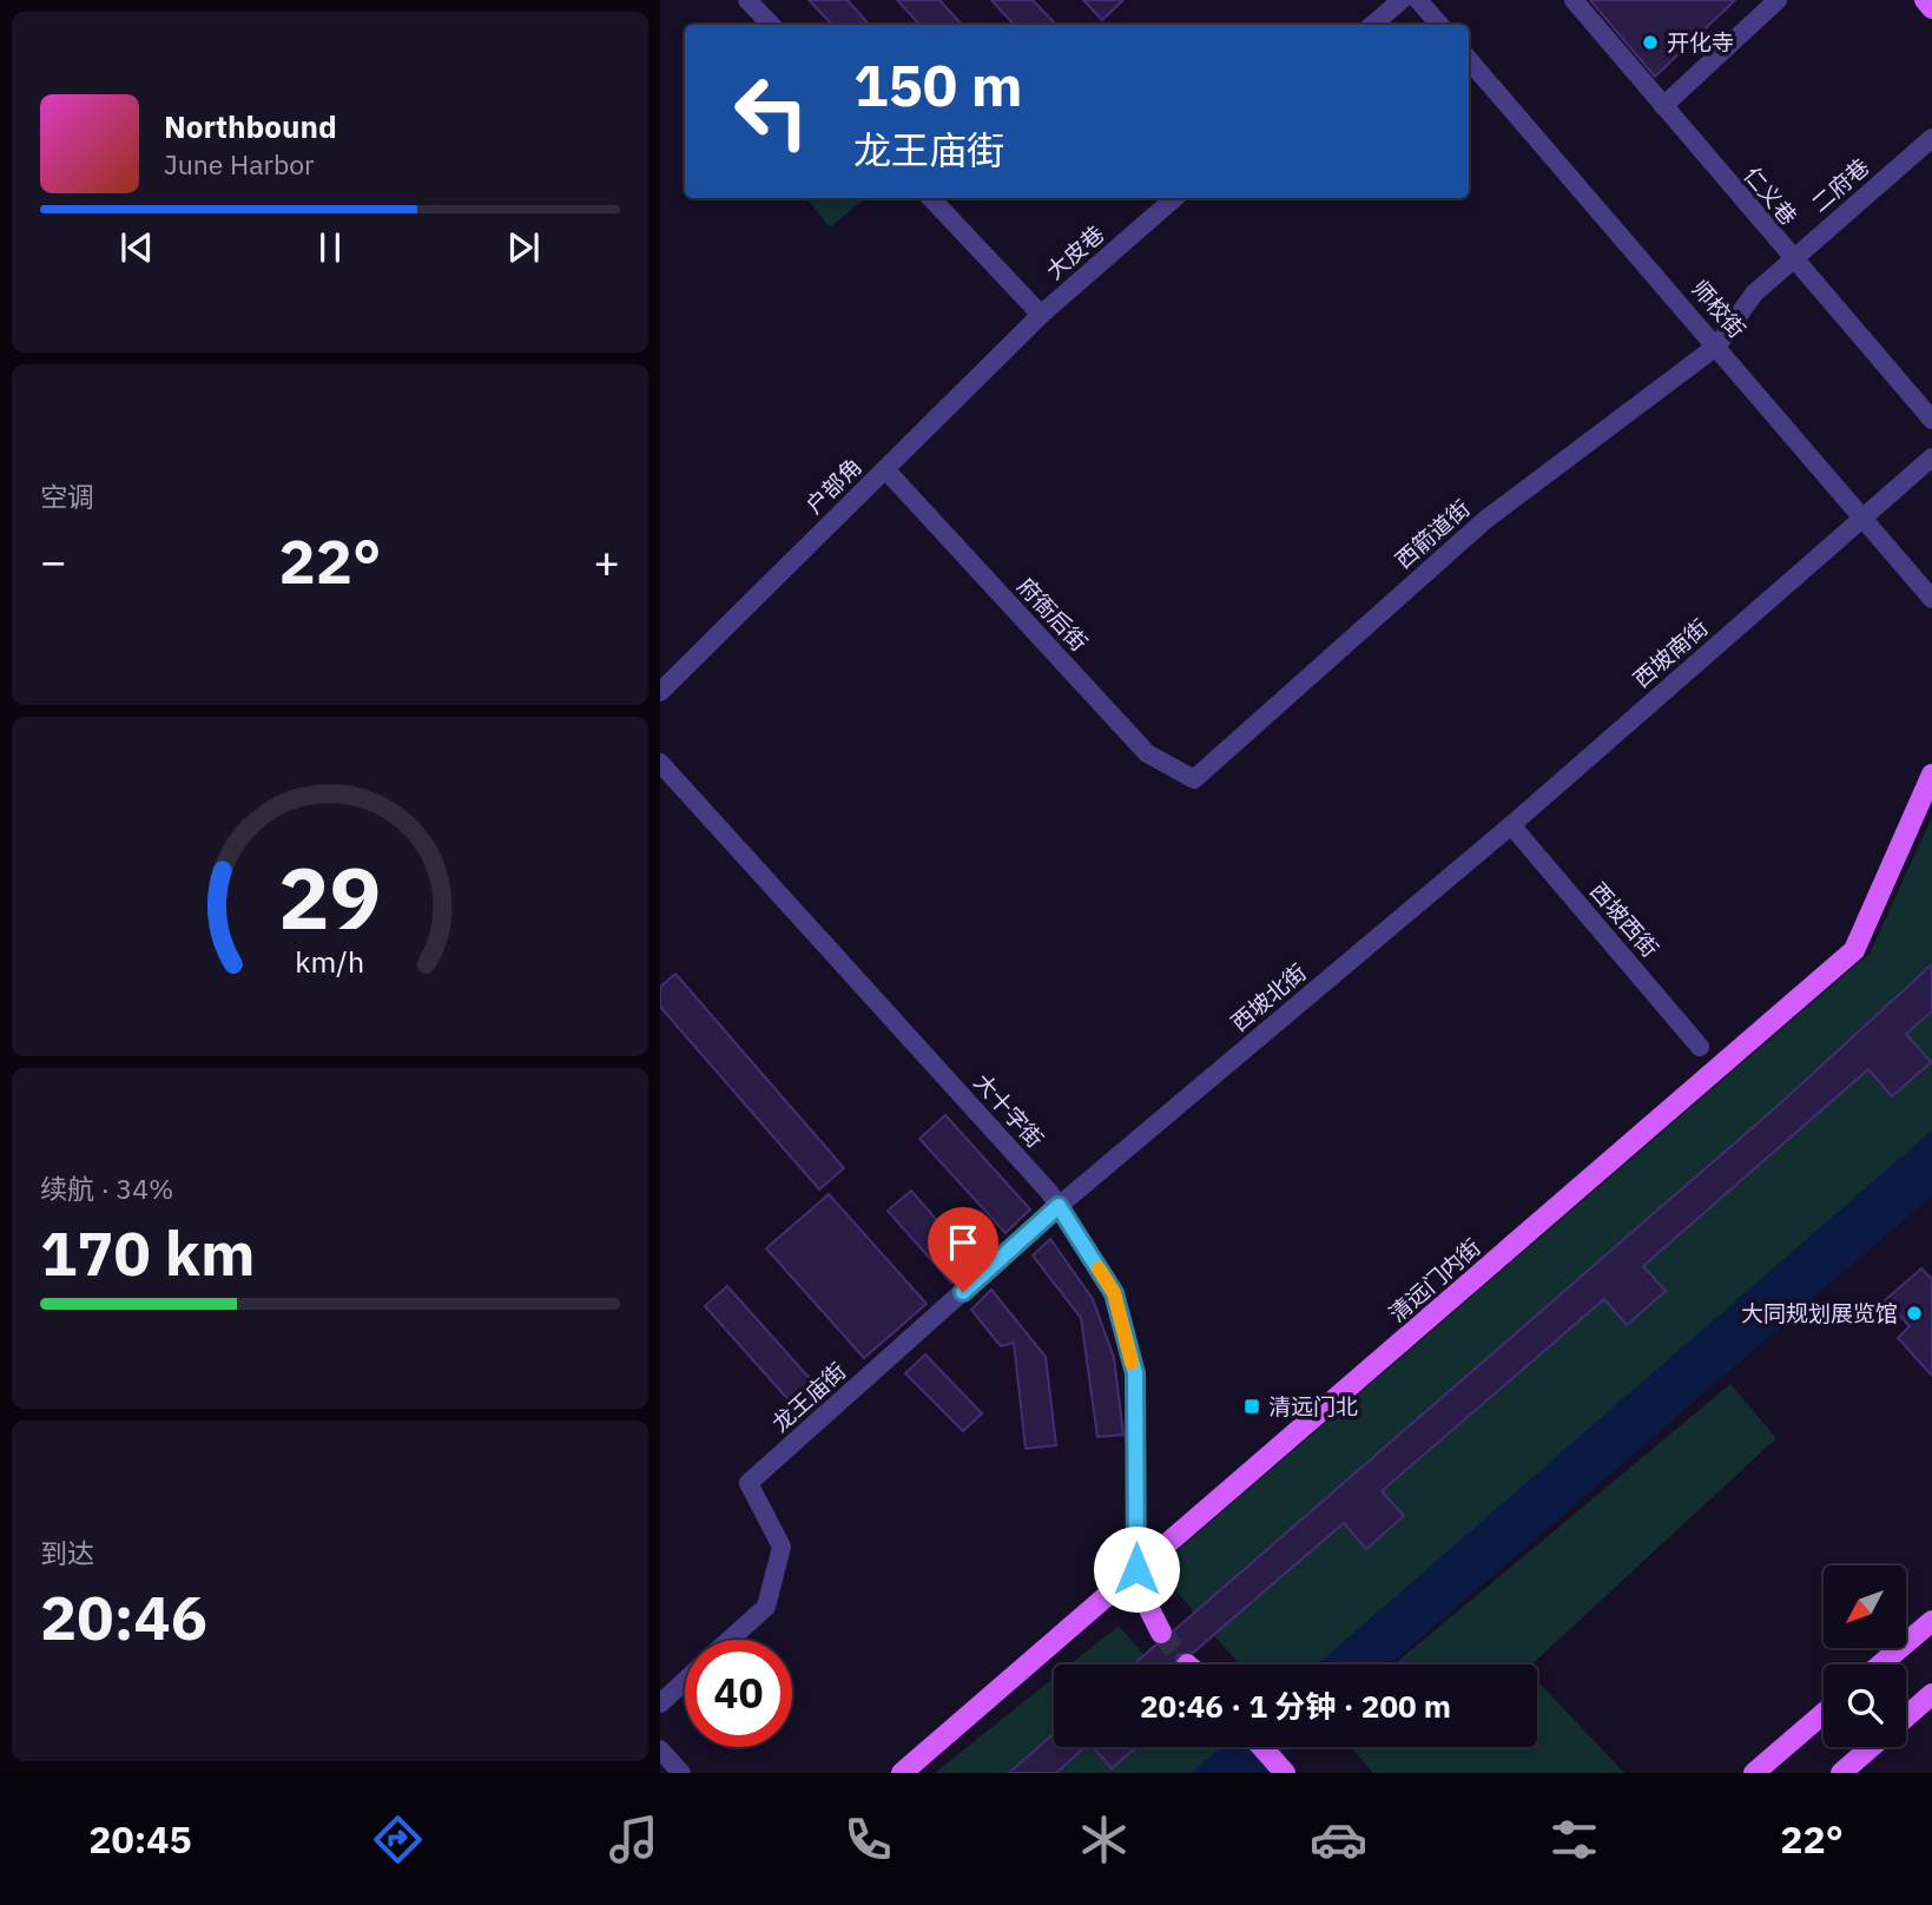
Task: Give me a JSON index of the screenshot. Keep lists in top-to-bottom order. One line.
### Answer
{"streets":{"main road":["清远门内街"],"street":["二府巷","仁义巷","大皮巷","师校街","户部角","西箭道街","府衙后街","西坡南街","西坡西街","西坡北街","大十字街","龙王庙街"]},"crossings":[["二府巷","仁义巷"],["二府巷","师校街"],["二府巷","西箭道街"],["大皮巷","户部角"],["师校街","西箭道街"],["师校街","西坡南街"],["户部角","府衙后街"],["西箭道街","府衙后街"],["西坡南街","西坡西街"],["西坡南街","西坡北街"],["西坡西街","西坡北街"],["西坡北街","大十字街"],["西坡北街","龙王庙街"],["大十字街","清远门内街"],["大十字街","龙王庙街"]],"places":{"other":["开化寺","大同规划展览馆"],"transit":["清远门北"]},"north":"bottom left","page":{"turn":["150 m","龙王庙街"],"song":["Northbound","June Harbor"],"tile":["空调",["续航 · 34%","170 km"],["到达","20:46"]],"heat":["−","22°","+"],"limit":"40","trip":"20:46 · 1 分钟 · 200 m","tabs":["20:45","22°"],"gauge":["29","km/h"]}}
